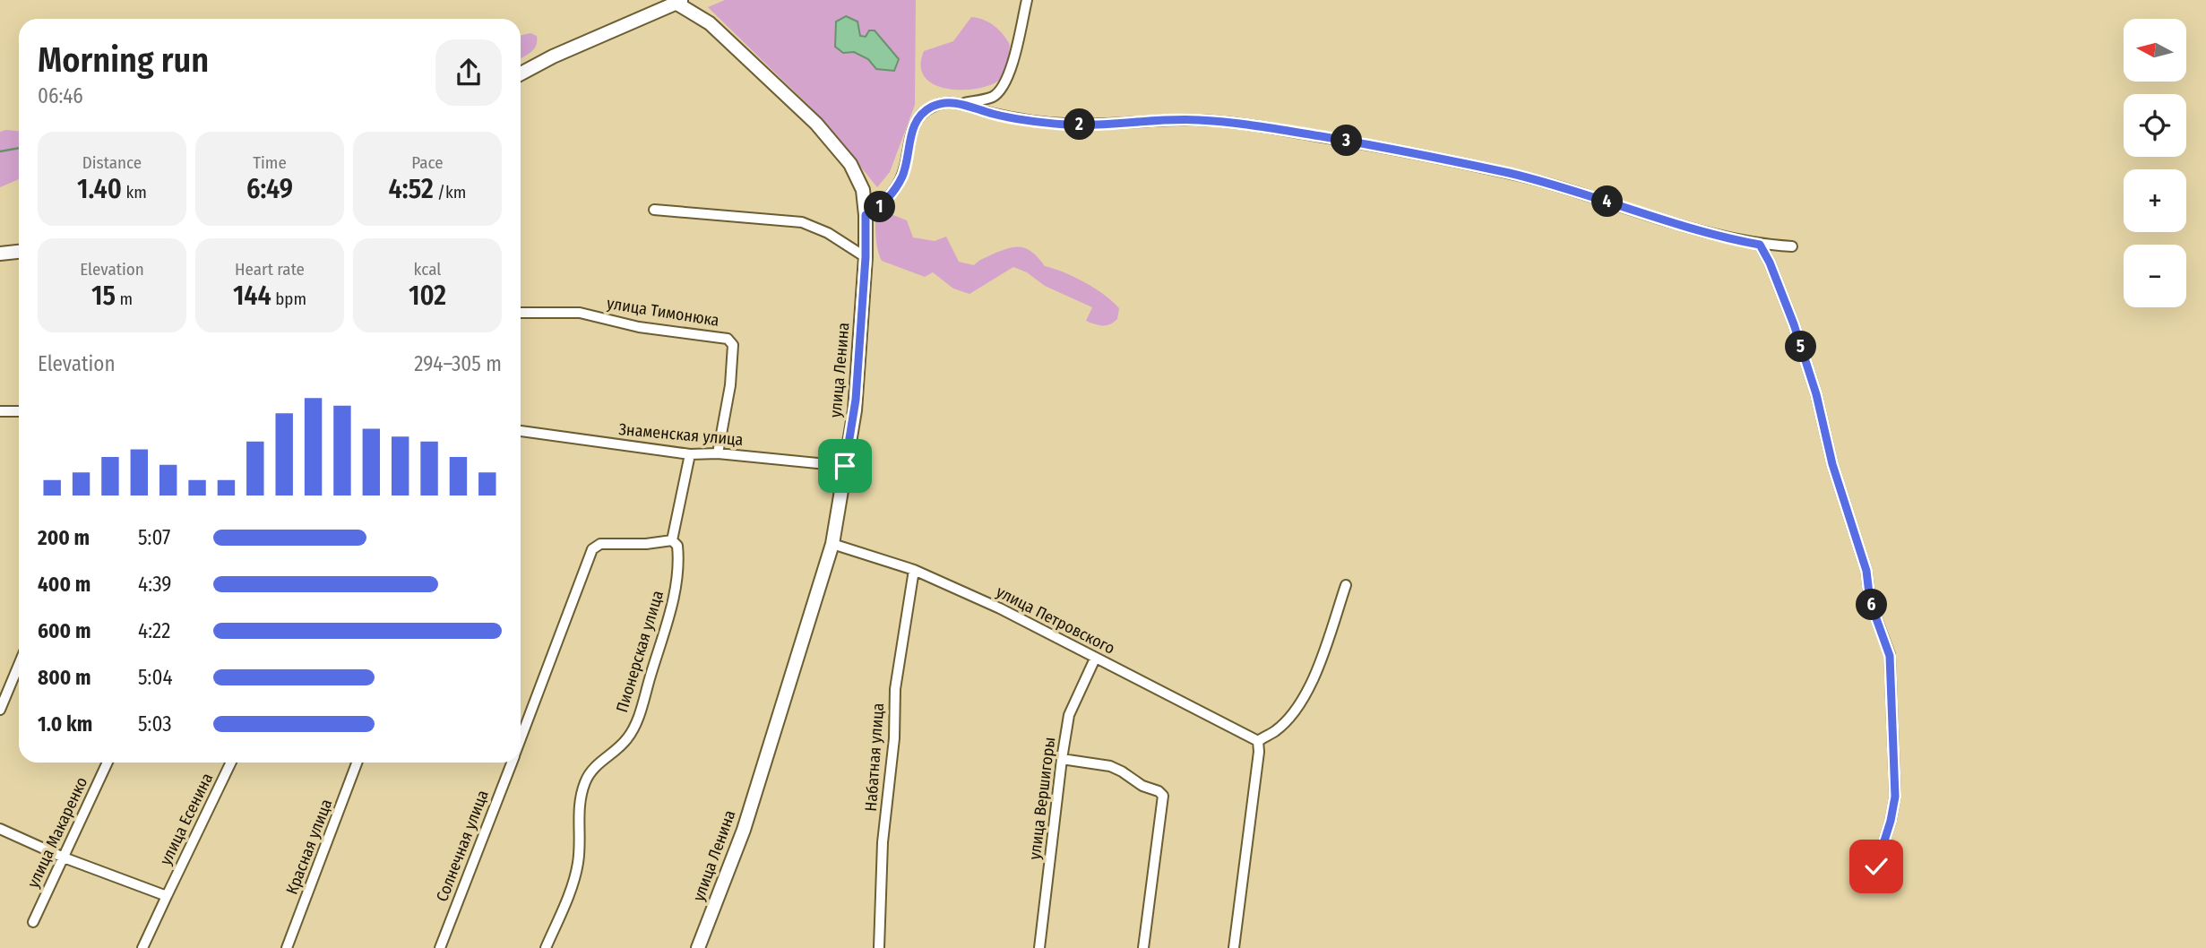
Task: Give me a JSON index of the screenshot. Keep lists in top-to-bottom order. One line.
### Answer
{"streets":{"street":["улица Тимонюка","улица Ленина","Знаменская улица","улица Петровского","Пионерская улица","Набатная улица","улица Вершигоры","улица Есенина","улица Макаренко","Солнечная улица","Красная улица"]},"crossings":[["улица Тимонюка","Знаменская улица"],["улица Ленина","Знаменская улица"],["улица Ленина","улица Петровского"],["Знаменская улица","Пионерская улица"],["улица Петровского","Набатная улица"],["улица Петровского","улица Вершигоры"],["Пионерская улица","Солнечная улица"]],"north":"left","page":{"map_buttons":["+","−"],"heading":["Morning run","06:46"],"pins":["2","3","4","1","5","6"],"stats":[["Distance","1.40 km"],["Time","6:49"],["Pace","4:52 /km"],["Elevation","15 m"],["Heart rate","144 bpm"],["kcal","102"]],"chart":["Elevation","294–305 m"],"list":[{"name":"200 m","note":"5:07"},{"name":"400 m","note":"4:39"},{"name":"600 m","note":"4:22"},{"name":"800 m","note":"5:04"},{"name":"1.0 km","note":"5:03"}]}}
